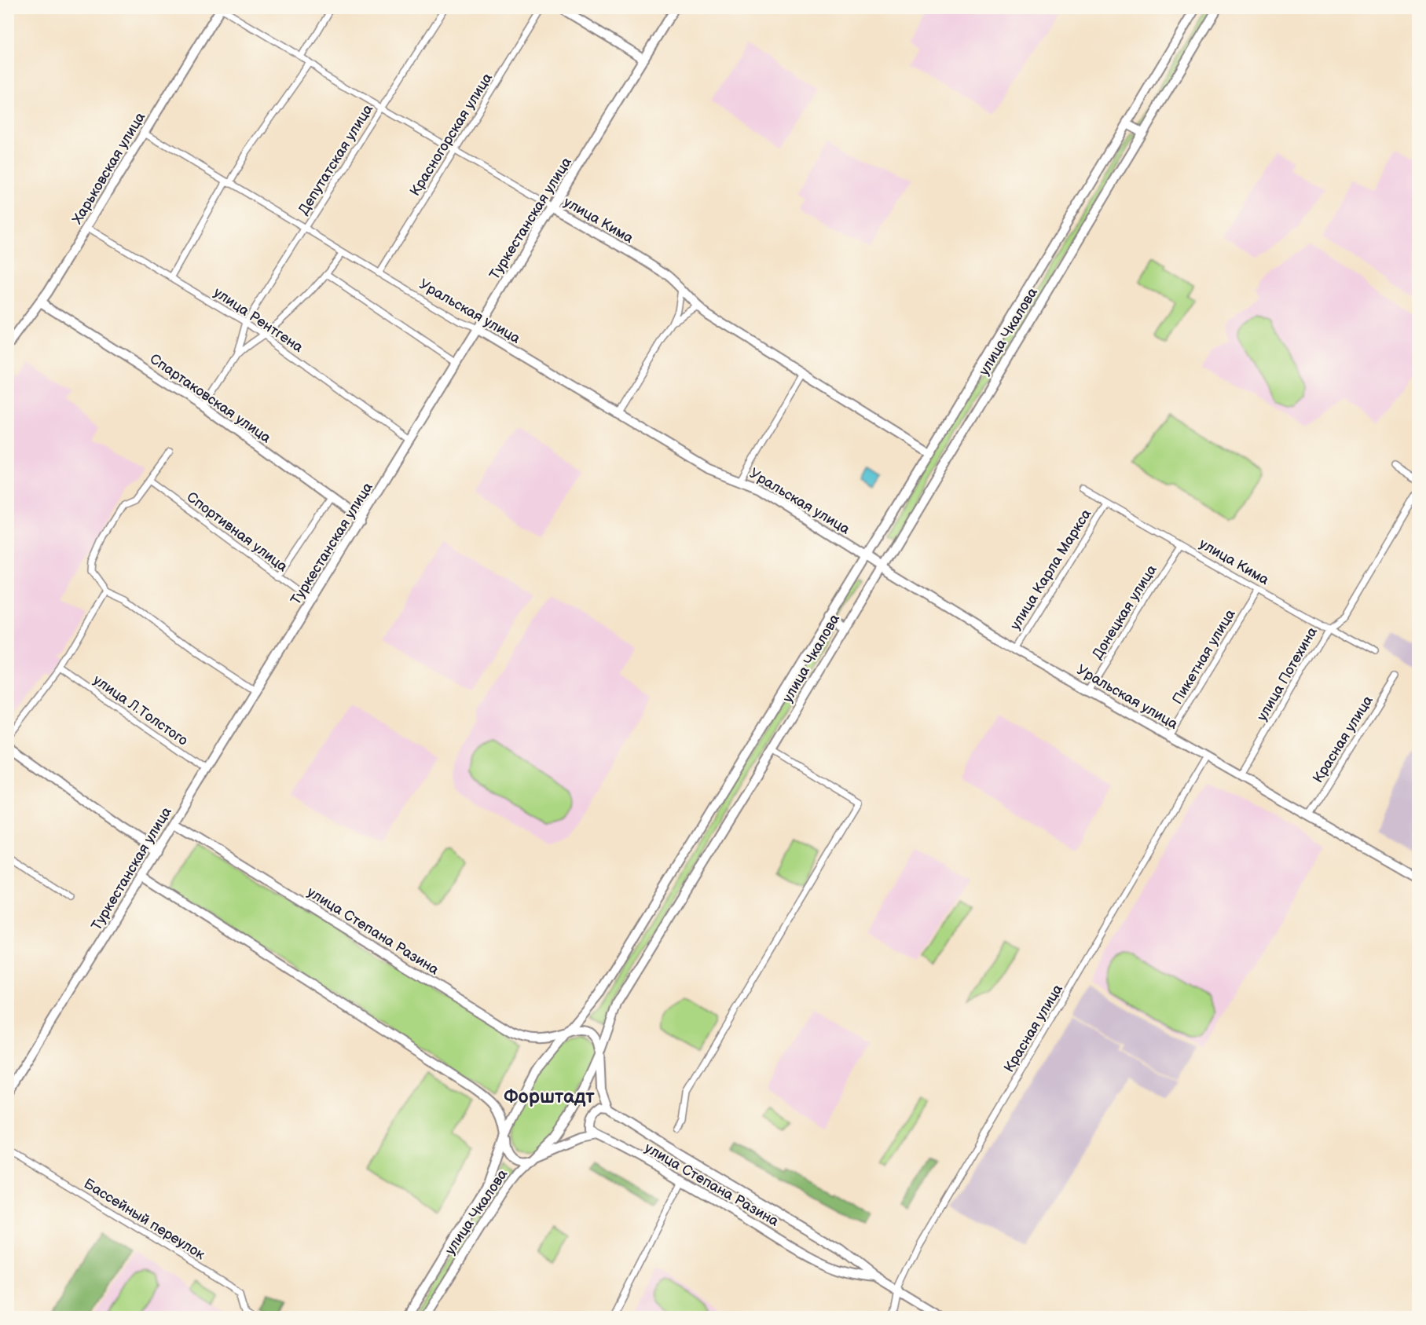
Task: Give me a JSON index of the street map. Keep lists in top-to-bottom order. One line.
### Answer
{"streets":{"main road":["Харьковская улица","Туркестанская улица","улица Кима","Уральская улица","улица Чкалова","Спартаковская улица","улица Степана Разина"],"street":["Красногорская улица","Депутатская улица","улица Рентгена","Спортивная улица","улица Карла Маркса","Донецкая улица","Пикетная улица","улица Потехина","улица Л.Толстого","Красная улица","Бассейный переулок"]},"crossings":[["Красногорская улица","улица Кима"],["Красногорская улица","Уральская улица"],["Депутатская улица","улица Кима"],["Депутатская улица","Уральская улица"],["Депутатская улица","улица Рентгена"],["Харьковская улица","улица Кима"],["Харьковская улица","Уральская улица"],["Харьковская улица","улица Рентгена"],["Харьковская улица","Спартаковская улица"],["Туркестанская улица","улица Кима"],["Туркестанская улица","Уральская улица"],["Туркестанская улица","улица Рентгена"],["Туркестанская улица","Спартаковская улица"],["Туркестанская улица","Спортивная улица"],["Туркестанская улица","улица Л.Толстого"],["Туркестанская улица","улица Степана Разина"],["улица Кима","улица Чкалова"],["улица Кима","улица Карла Маркса"],["улица Кима","Донецкая улица"],["улица Кима","Пикетная улица"],["улица Кима","улица Потехина"],["Уральская улица","улица Чкалова"],["Уральская улица","улица Карла Маркса"],["Уральская улица","Донецкая улица"],["Уральская улица","Пикетная улица"],["Уральская улица","улица Потехина"],["Уральская улица","Красная улица"],["улица Чкалова","улица Степана Разина"],["Красная улица","улица Степана Разина"]],"districts":["Форштадт"]}
